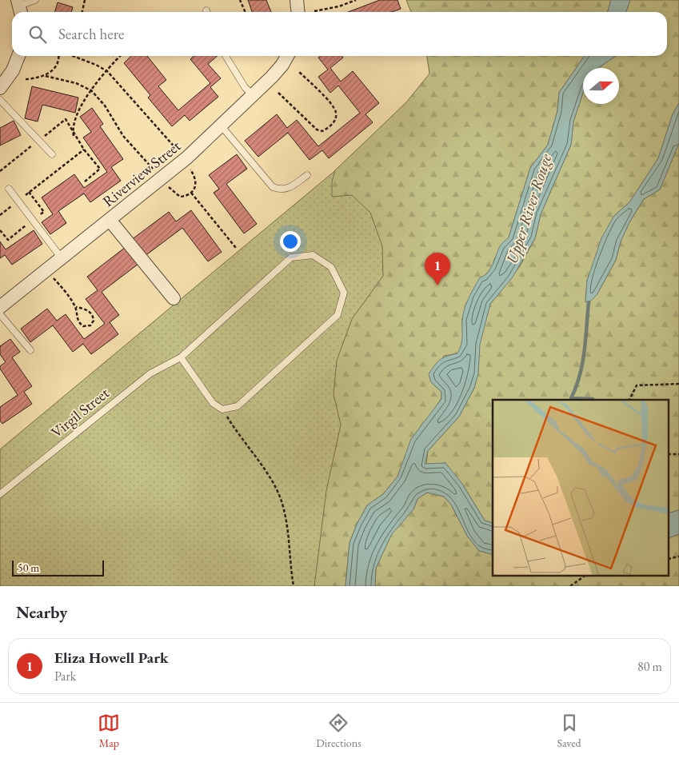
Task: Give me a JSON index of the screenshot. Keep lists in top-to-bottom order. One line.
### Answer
{"streets":{"street":["Riverview Street"],"lane":["Virgil Street"]},"water":["Upper River Rouge"],"scale_bar":"50 m","north":"right","page":{"search":"Search here","pins":"1","scale":"50 m","heading":"Nearby","list":[{"mark":"1","name":"Eliza Howell Park","note":"Park","value":"80 m"}],"nav":["Map","Directions","Saved"]}}
